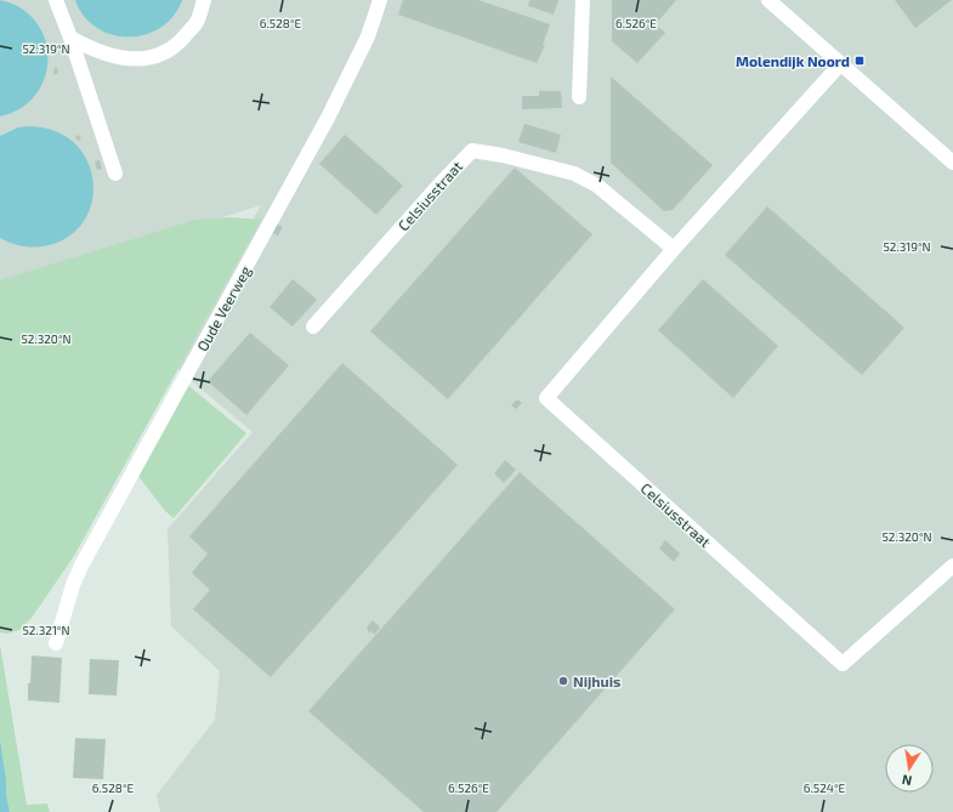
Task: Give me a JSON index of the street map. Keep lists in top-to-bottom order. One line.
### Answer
{"streets":{"street":["Celsiusstraat","Oude Veerweg"]},"places":{"transit":["Molendijk Noord"],"other":["Nijhuis"]},"north":"bottom","coordinates":["6.528°E","6.526°E","52.319°N","52.320°N","52.321°N","6.524°E"]}
